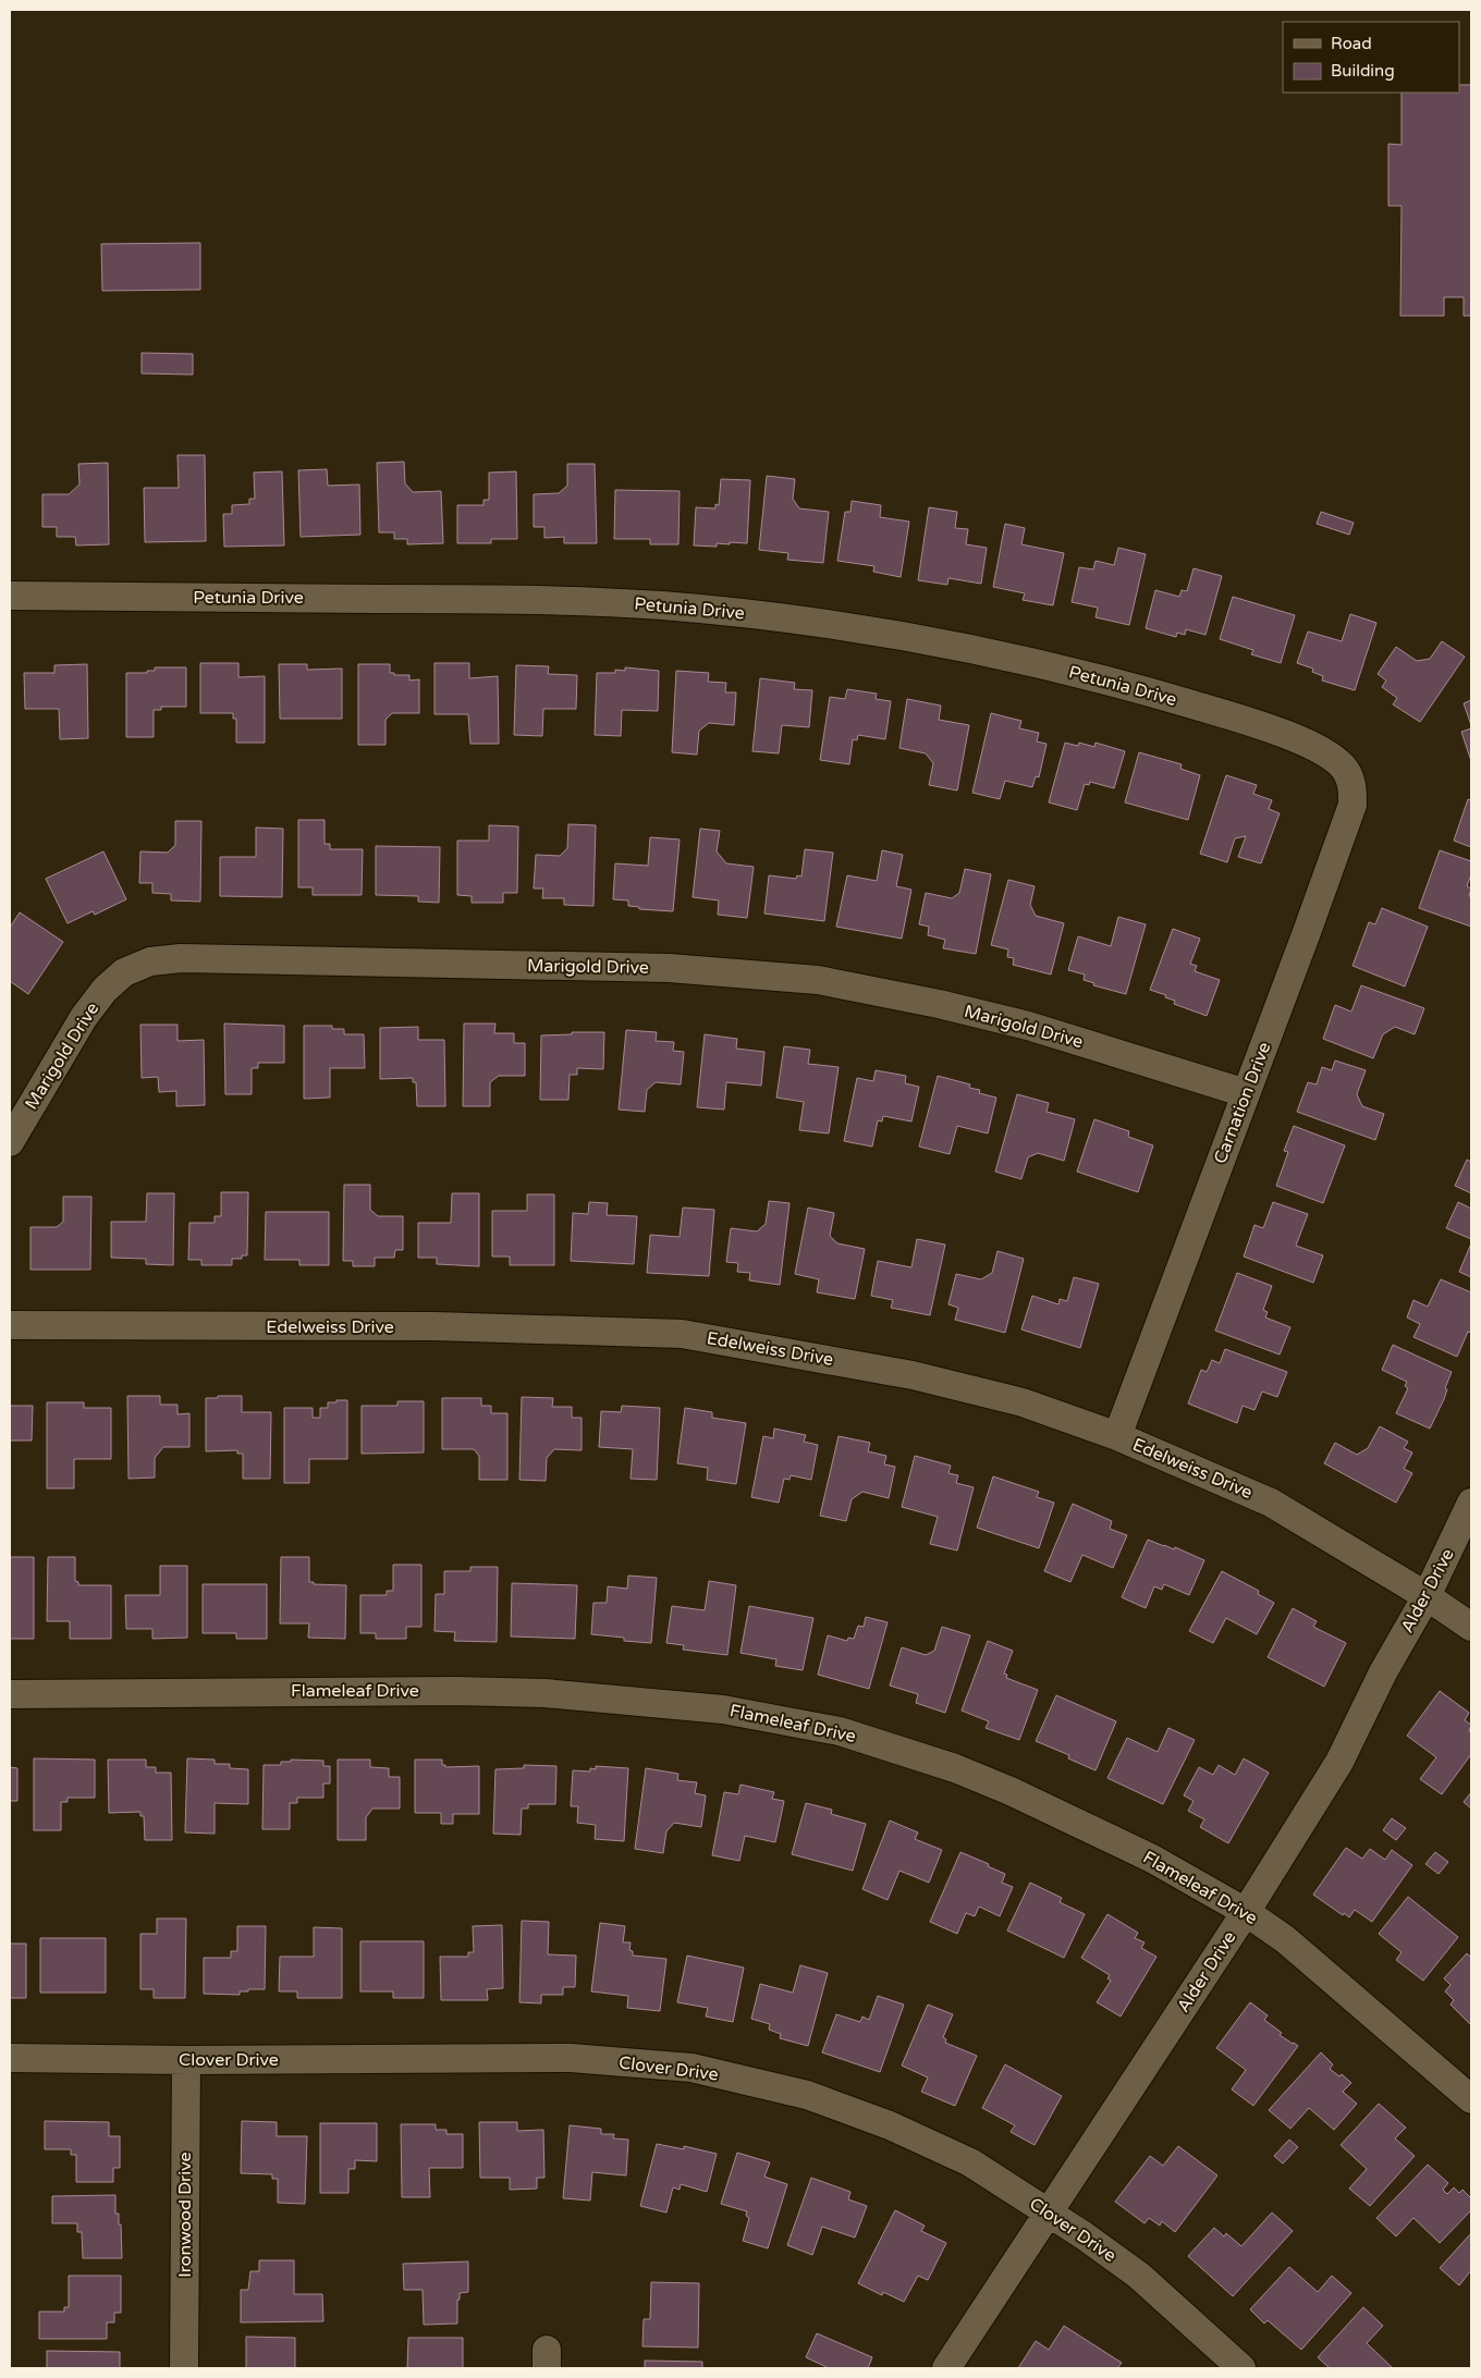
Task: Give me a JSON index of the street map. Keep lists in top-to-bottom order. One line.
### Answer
{"streets":{"street":["Petunia Drive","Marigold Drive","Carnation Drive","Edelweiss Drive","Alder Drive","Flameleaf Drive","Clover Drive","Ironwood Drive"]},"crossings":[["Petunia Drive","Carnation Drive"],["Marigold Drive","Carnation Drive"],["Carnation Drive","Edelweiss Drive"],["Edelweiss Drive","Alder Drive"],["Alder Drive","Flameleaf Drive"],["Alder Drive","Clover Drive"],["Clover Drive","Ironwood Drive"]],"legend":["Road","Building"]}
